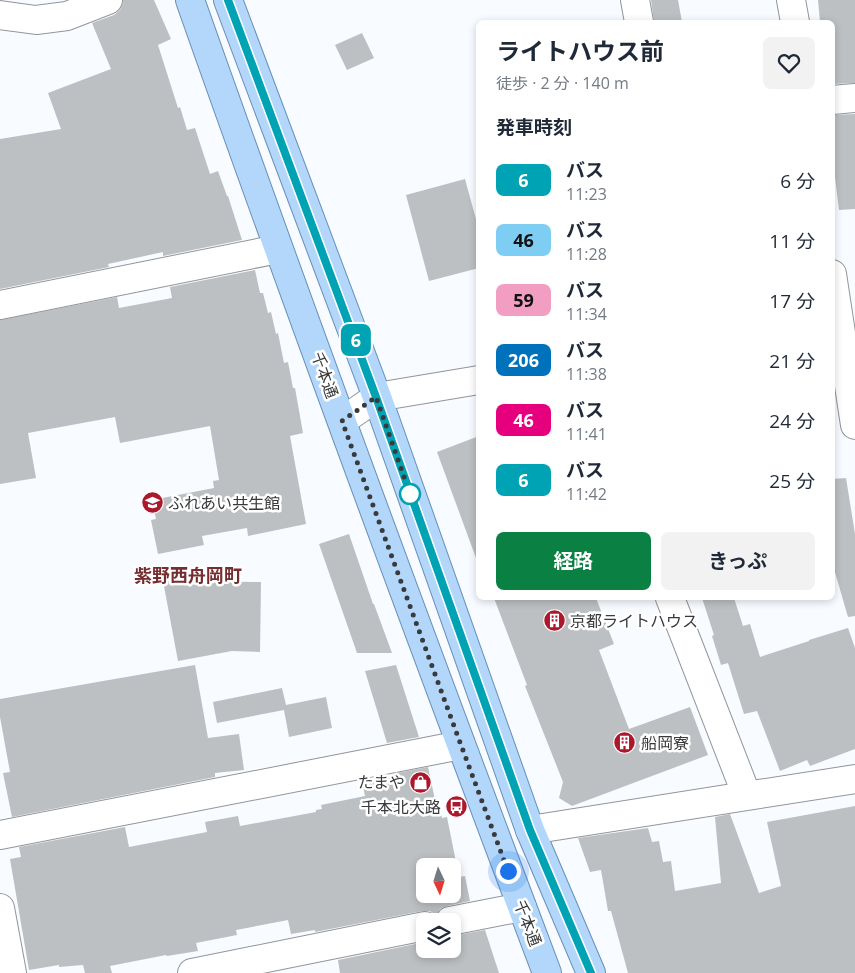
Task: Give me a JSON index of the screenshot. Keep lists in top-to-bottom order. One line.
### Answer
{"streets":{"main road":["千本通"]},"districts":["紫野西舟岡町"],"places":{"school or university":["ふれあい共生館"],"building":["京都ライトハウス","船岡寮"],"shop":["たまや"],"bus stop":["千本北大路"]},"lines":["bus line 6"],"north":"bottom","page":{"on_map":"6","heading":[["ライトハウス前","徒歩 · 2 分 · 140 m"],"発車時刻"],"list":[{"mark":"6","name":"バス","note":"11:23","value":"6 分"},{"mark":"46","name":"バス","note":"11:28","value":"11 分"},{"mark":"59","name":"バス","note":"11:34","value":"17 分"},{"mark":"206","name":"バス","note":"11:38","value":"21 分"},{"mark":"46","name":"バス","note":"11:41","value":"24 分"},{"mark":"6","name":"バス","note":"11:42","value":"25 分"}],"buttons":["経路","きっぷ"]}}
